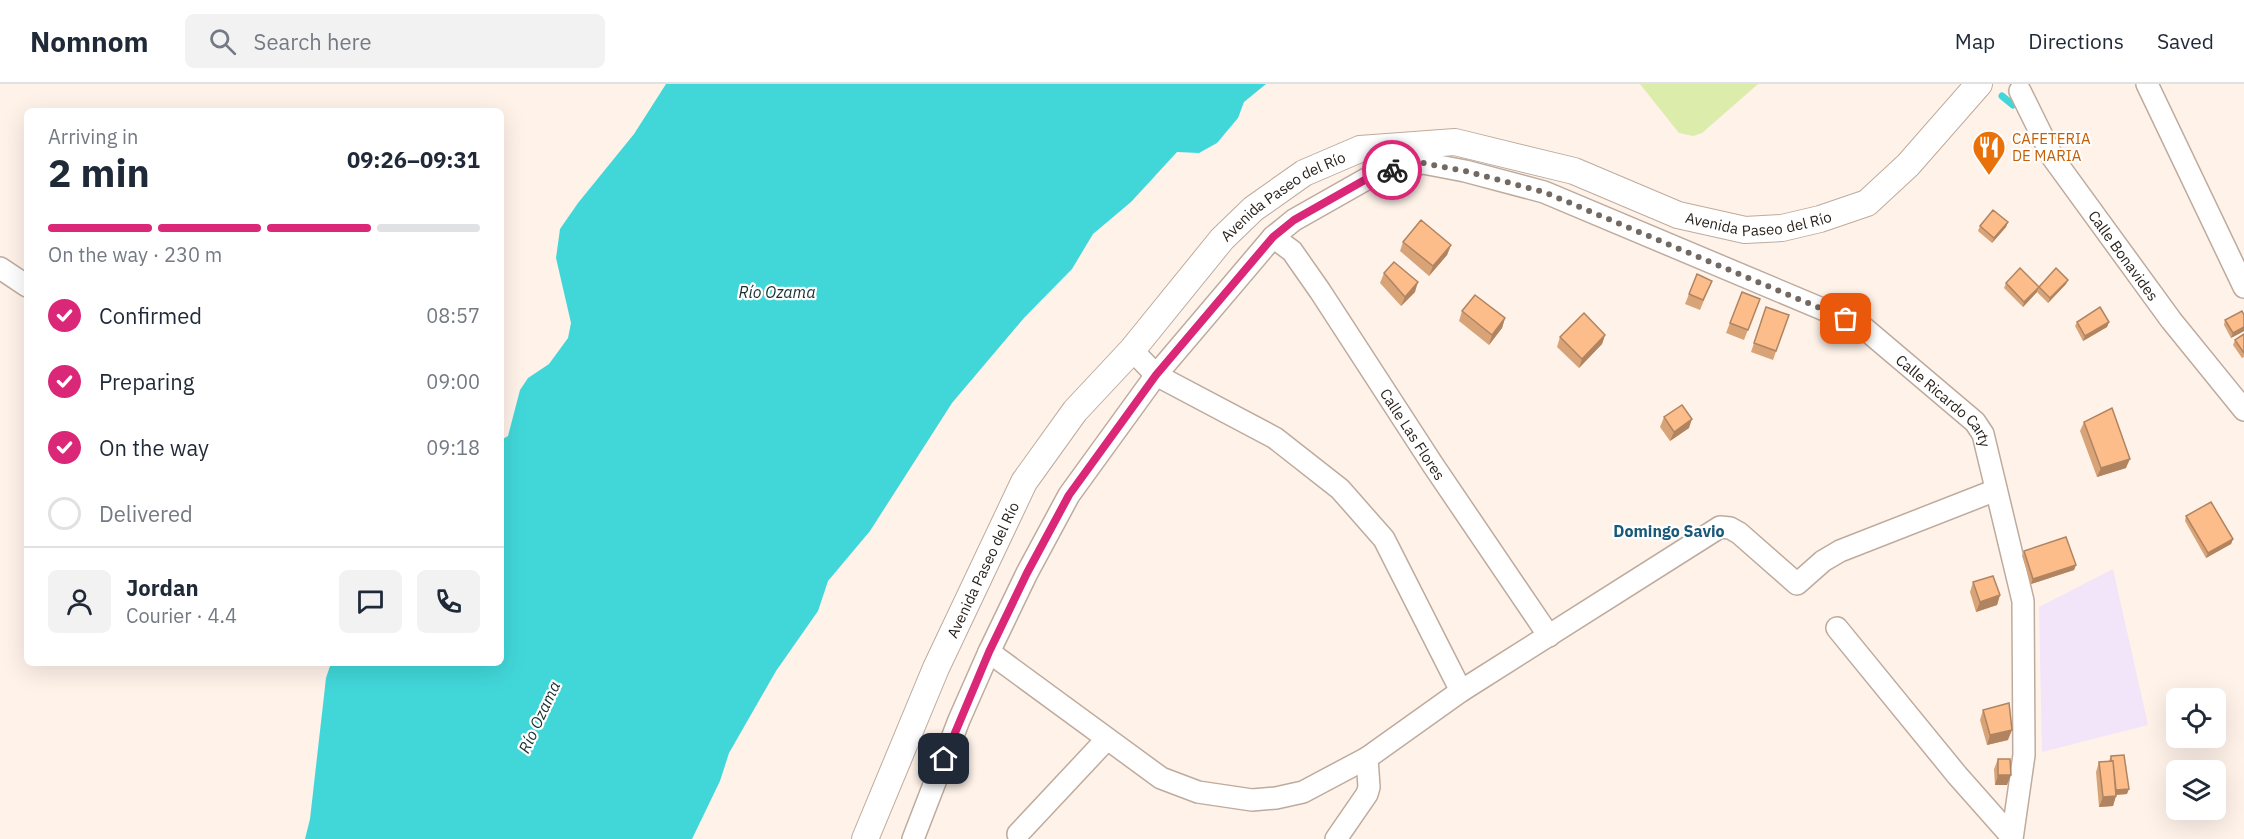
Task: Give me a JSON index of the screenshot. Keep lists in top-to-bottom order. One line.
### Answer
{"streets":{"street":["Avenida Paseo del Río","Calle Bonavides","Calle Ricardo Carty","Calle Las Flores"]},"crossings":[["Avenida Paseo del Río","Calle Ricardo Carty"],["Avenida Paseo del Río","Calle Las Flores"],["Calle Ricardo Carty","Calle Las Flores"]],"districts":["Domingo Savio"],"water":["Río Ozama"],"places":{"restaurant":["CAFETERIA DE MARIA"]},"page":{"header":"Nomnom","search":"Search here","nav":["Map","Directions","Saved"],"heading":["2 min","Arriving in","09:26–09:31"],"panel":["Jordan","Courier · 4.4"],"bar":"On the way · 230 m","list":[["Confirmed","08:57"],["Preparing","09:00"],["On the way","09:18"],"Delivered"]}}
